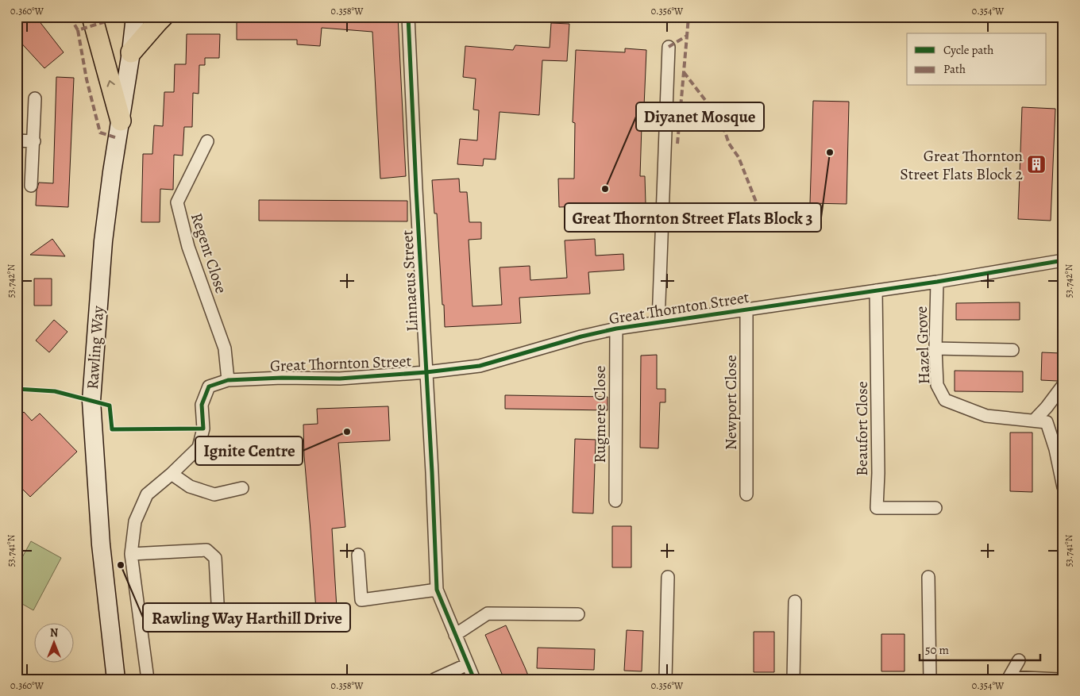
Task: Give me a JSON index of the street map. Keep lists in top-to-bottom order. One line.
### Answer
{"streets":{"street":["Regent Close","Linnaeus Street","Great Thornton Street","Hazel Grove","Rawling Way","Newport Close","Rugmere Close","Beaufort Close"]},"crossings":[["Regent Close","Great Thornton Street"],["Linnaeus Street","Great Thornton Street"],["Great Thornton Street","Hazel Grove"],["Great Thornton Street","Newport Close"],["Great Thornton Street","Rugmere Close"],["Great Thornton Street","Beaufort Close"]],"places":{"other":["Great Thornton Street Flats Block 3","Diyanet Mosque","Ignite Centre","Rawling Way Harthill Drive"],"building":["Great Thornton Street Flats Block 2"]},"legend":["Cycle path","Path"],"scale_bar":"50 m","north":"top","coordinates":["0.360°W","0.358°W","0.356°W","0.354°W","53.742°N","53.741°N"]}
